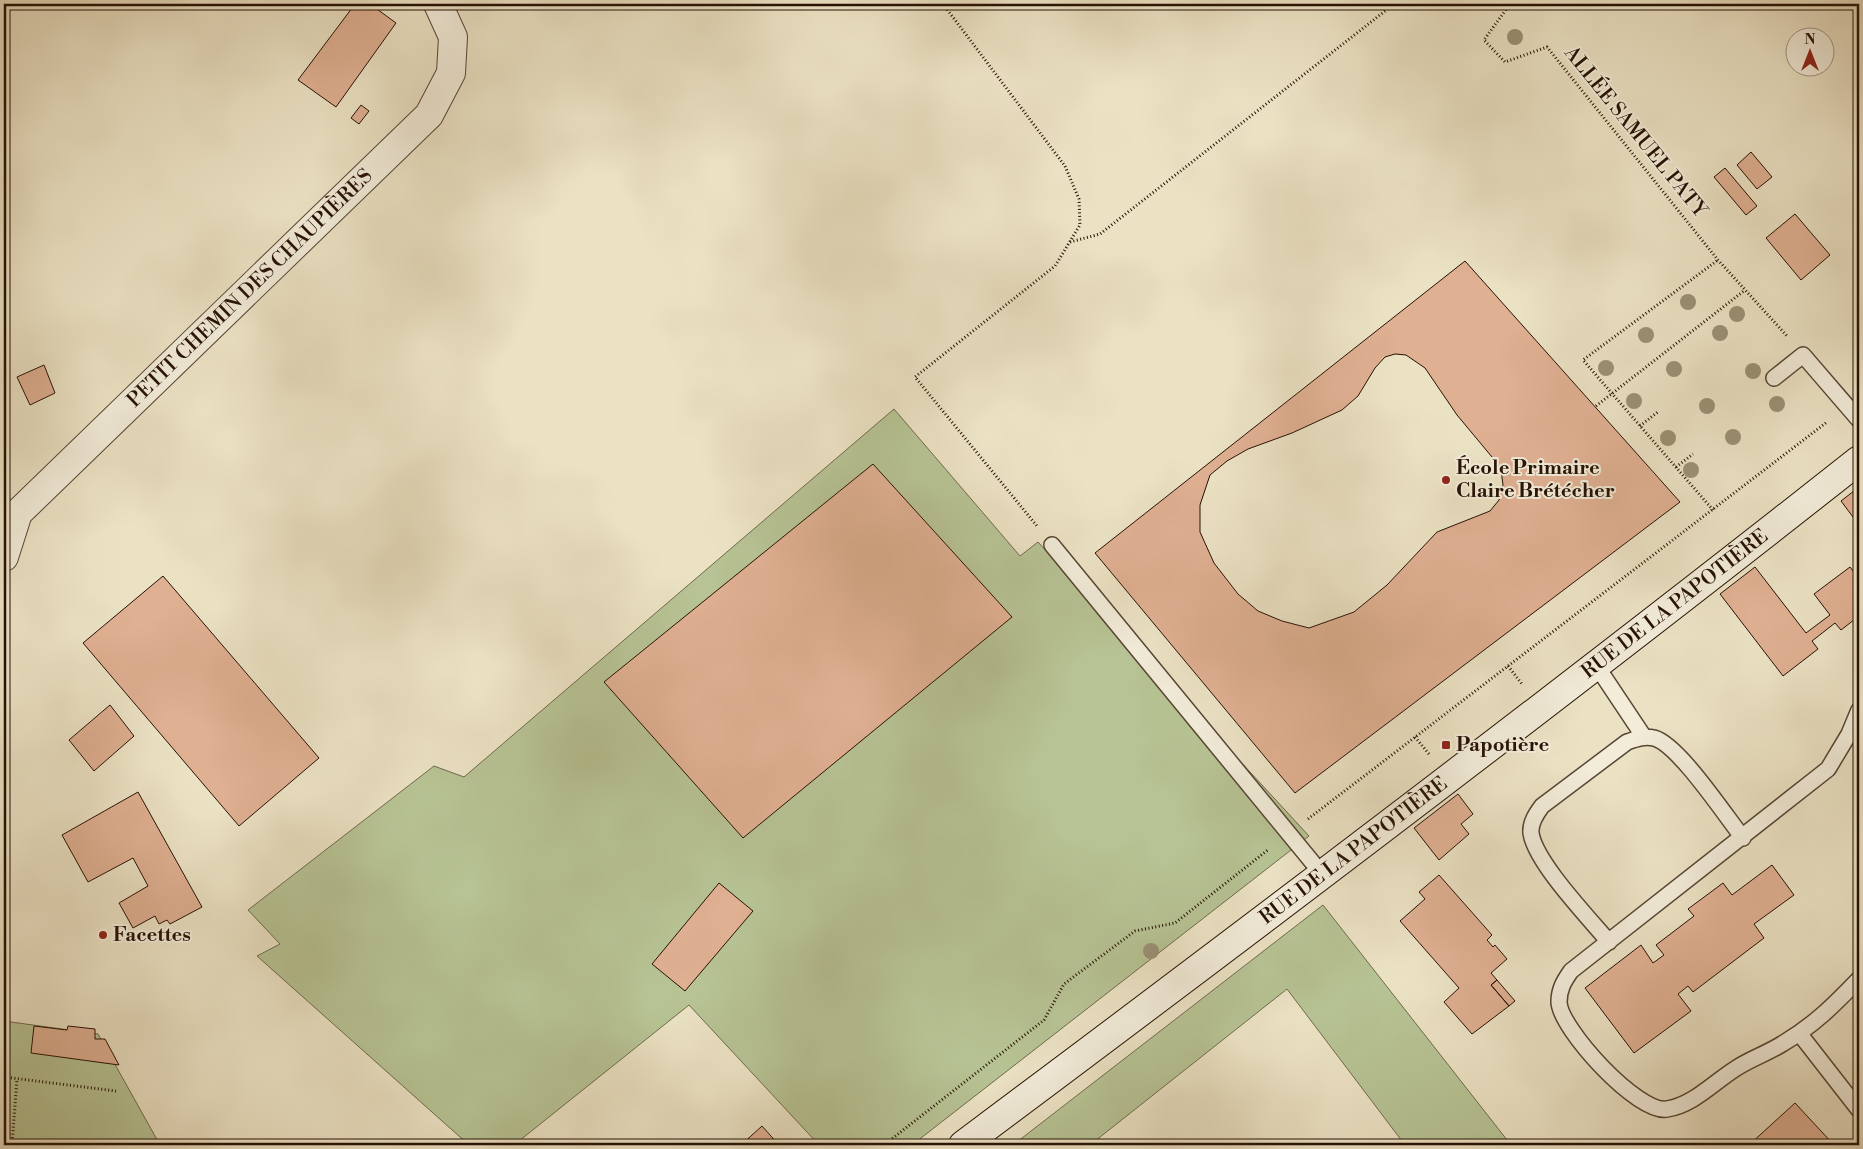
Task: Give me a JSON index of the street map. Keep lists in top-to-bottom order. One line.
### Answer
{"streets":{"street":["PETIT CHEMIN DES CHAUPIÈRES","RUE DE LA PAPOTIÈRE"],"path":["ALLÉE SAMUEL PATY"]},"places":{"other":["École Primaire Claire Brétécher","Facettes"],"transit":["Papotière"]},"north":"top"}
